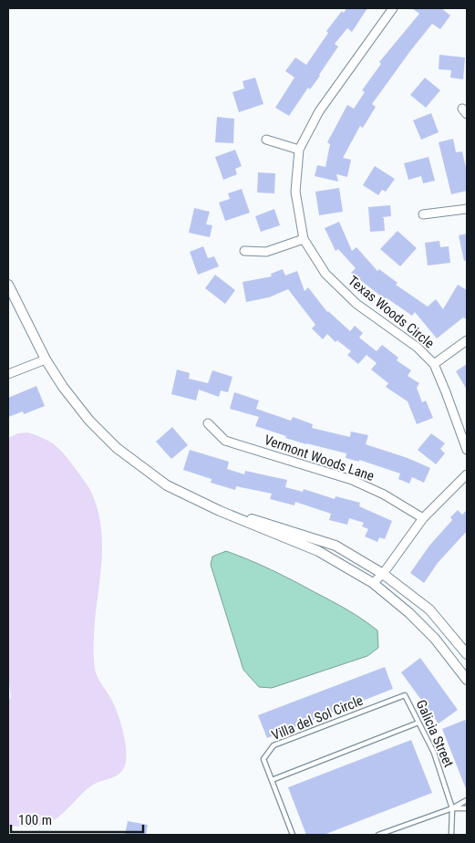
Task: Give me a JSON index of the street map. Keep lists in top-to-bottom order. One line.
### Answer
{"streets":{"street":["Texas Woods Circle","Vermont Woods Lane"],"lane":["Villa del Sol Circle","Galicia Street"]},"crossings":[["Villa del Sol Circle","Galicia Street"]],"scale_bar":"100 m"}
